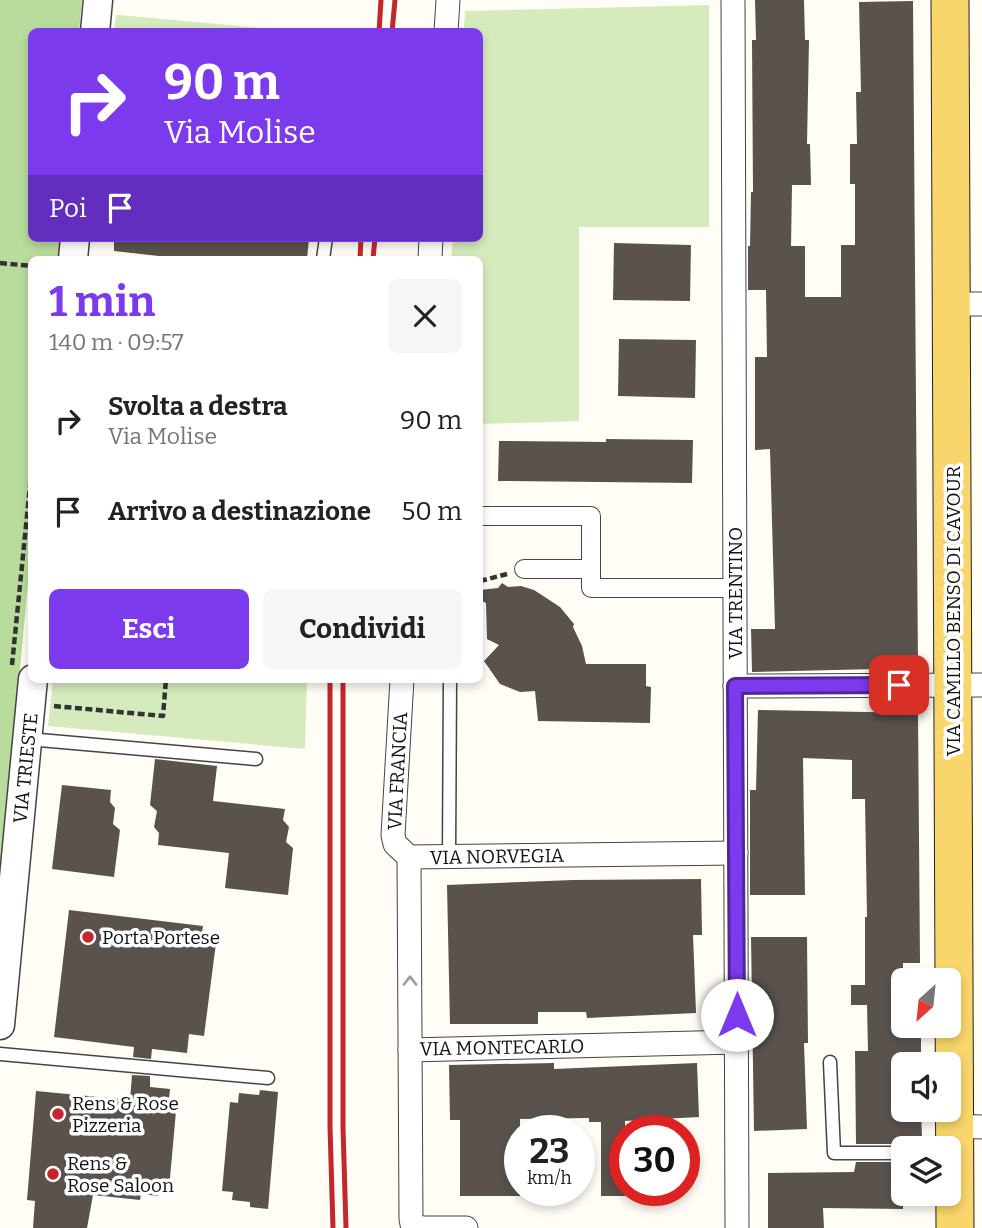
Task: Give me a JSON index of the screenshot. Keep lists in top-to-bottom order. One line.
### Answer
{"streets":{"main road":["VIA CAMILLO BENSO DI CAVOUR"],"street":["VIA TRENTINO","VIA TRIESTE","VIA FRANCIA","VIA NORVEGIA","VIA MONTECARLO"]},"crossings":[["VIA TRENTINO","VIA NORVEGIA"],["VIA TRENTINO","VIA MONTECARLO"],["VIA FRANCIA","VIA NORVEGIA"],["VIA NORVEGIA","VIA MONTECARLO"]],"one_way":["VIA NORVEGIA"],"places":["Porta Portese","Rens & Rose Pizzeria","Rens & Rose Saloon"],"north":"bottom left","page":{"turn":["90 m","Via Molise"],"then":"Poi","heading":["1 min","140 m · 09:57"],"list":[{"name":"Svolta a destra","note":"Via Molise","value":"90 m"},{"name":"Arrivo a destinazione","value":"50 m"}],"buttons":["Esci","Condividi"],"speed":"23 km/h","limit":"30"}}
